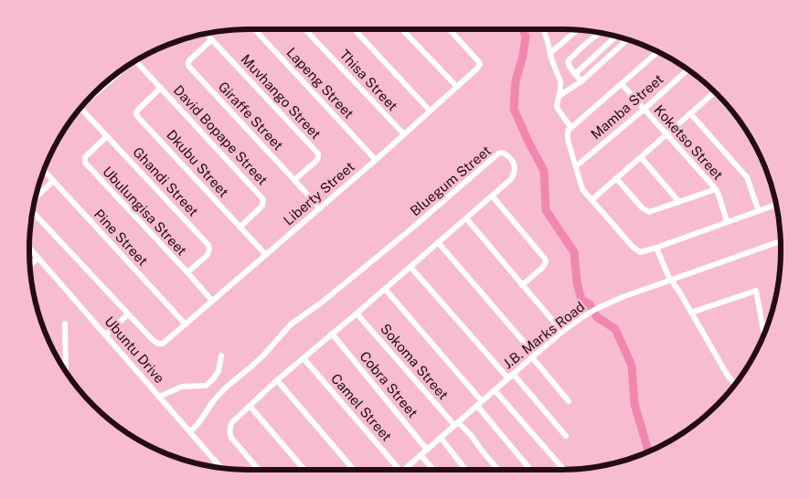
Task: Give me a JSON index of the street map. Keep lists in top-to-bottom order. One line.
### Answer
{"streets":{"street":["Thisa Street","Lapeng Street","Muvhango Street","Mamba Street","Giraffe Street","David Bopape Street","Koketso Street","Dkubu Street","Bluegum Street","Ghandi Street","Liberty Street","Ubulungisa Street","Pine Street","J.B. Marks Road","Ubuntu Drive","Sokoma Street","Cobra Street","Camel Street"]},"crossings":[["Thisa Street","Liberty Street"],["Lapeng Street","Liberty Street"],["Muvhango Street","Giraffe Street"],["Mamba Street","Koketso Street"],["Giraffe Street","Liberty Street"],["David Bopape Street","Dkubu Street"],["Dkubu Street","Liberty Street"],["Bluegum Street","Ubuntu Drive"],["Bluegum Street","Sokoma Street"],["Bluegum Street","Cobra Street"],["Bluegum Street","Camel Street"],["Ghandi Street","Ubulungisa Street"],["Liberty Street","Ubulungisa Street"],["Liberty Street","Pine Street"],["J.B. Marks Road","Sokoma Street"],["J.B. Marks Road","Cobra Street"]]}
